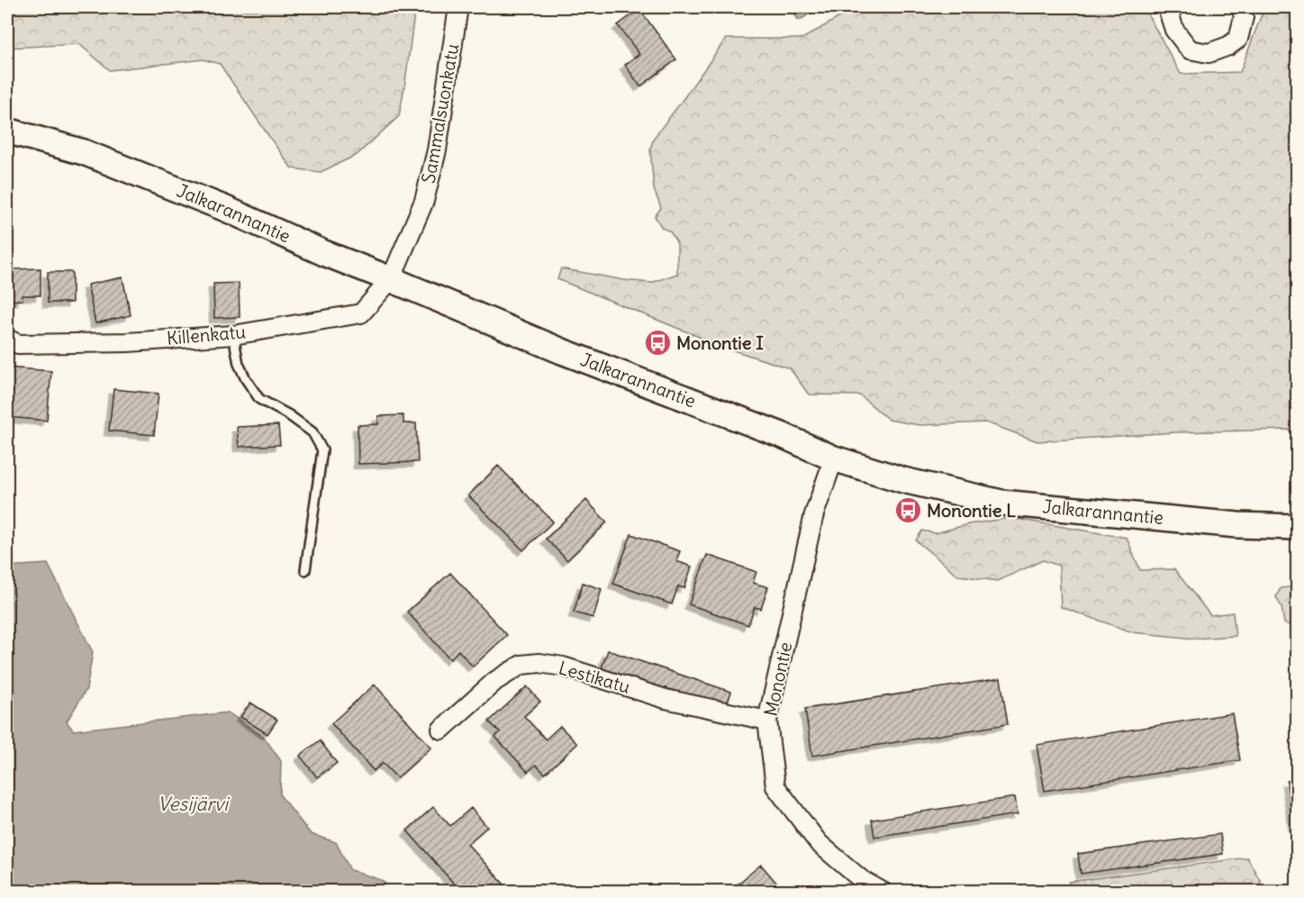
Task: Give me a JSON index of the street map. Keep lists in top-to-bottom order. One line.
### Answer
{"streets":{"main road":["Jalkarannantie"],"street":["Sammalsuonkatu","Killenkatu","Lestikatu","Monontie"]},"crossings":[["Sammalsuonkatu","Jalkarannantie"],["Sammalsuonkatu","Killenkatu"],["Jalkarannantie","Killenkatu"],["Jalkarannantie","Monontie"],["Lestikatu","Monontie"]],"water":["Vesijärvi"],"places":{"bus stop":["Monontie I","Monontie L"]}}
